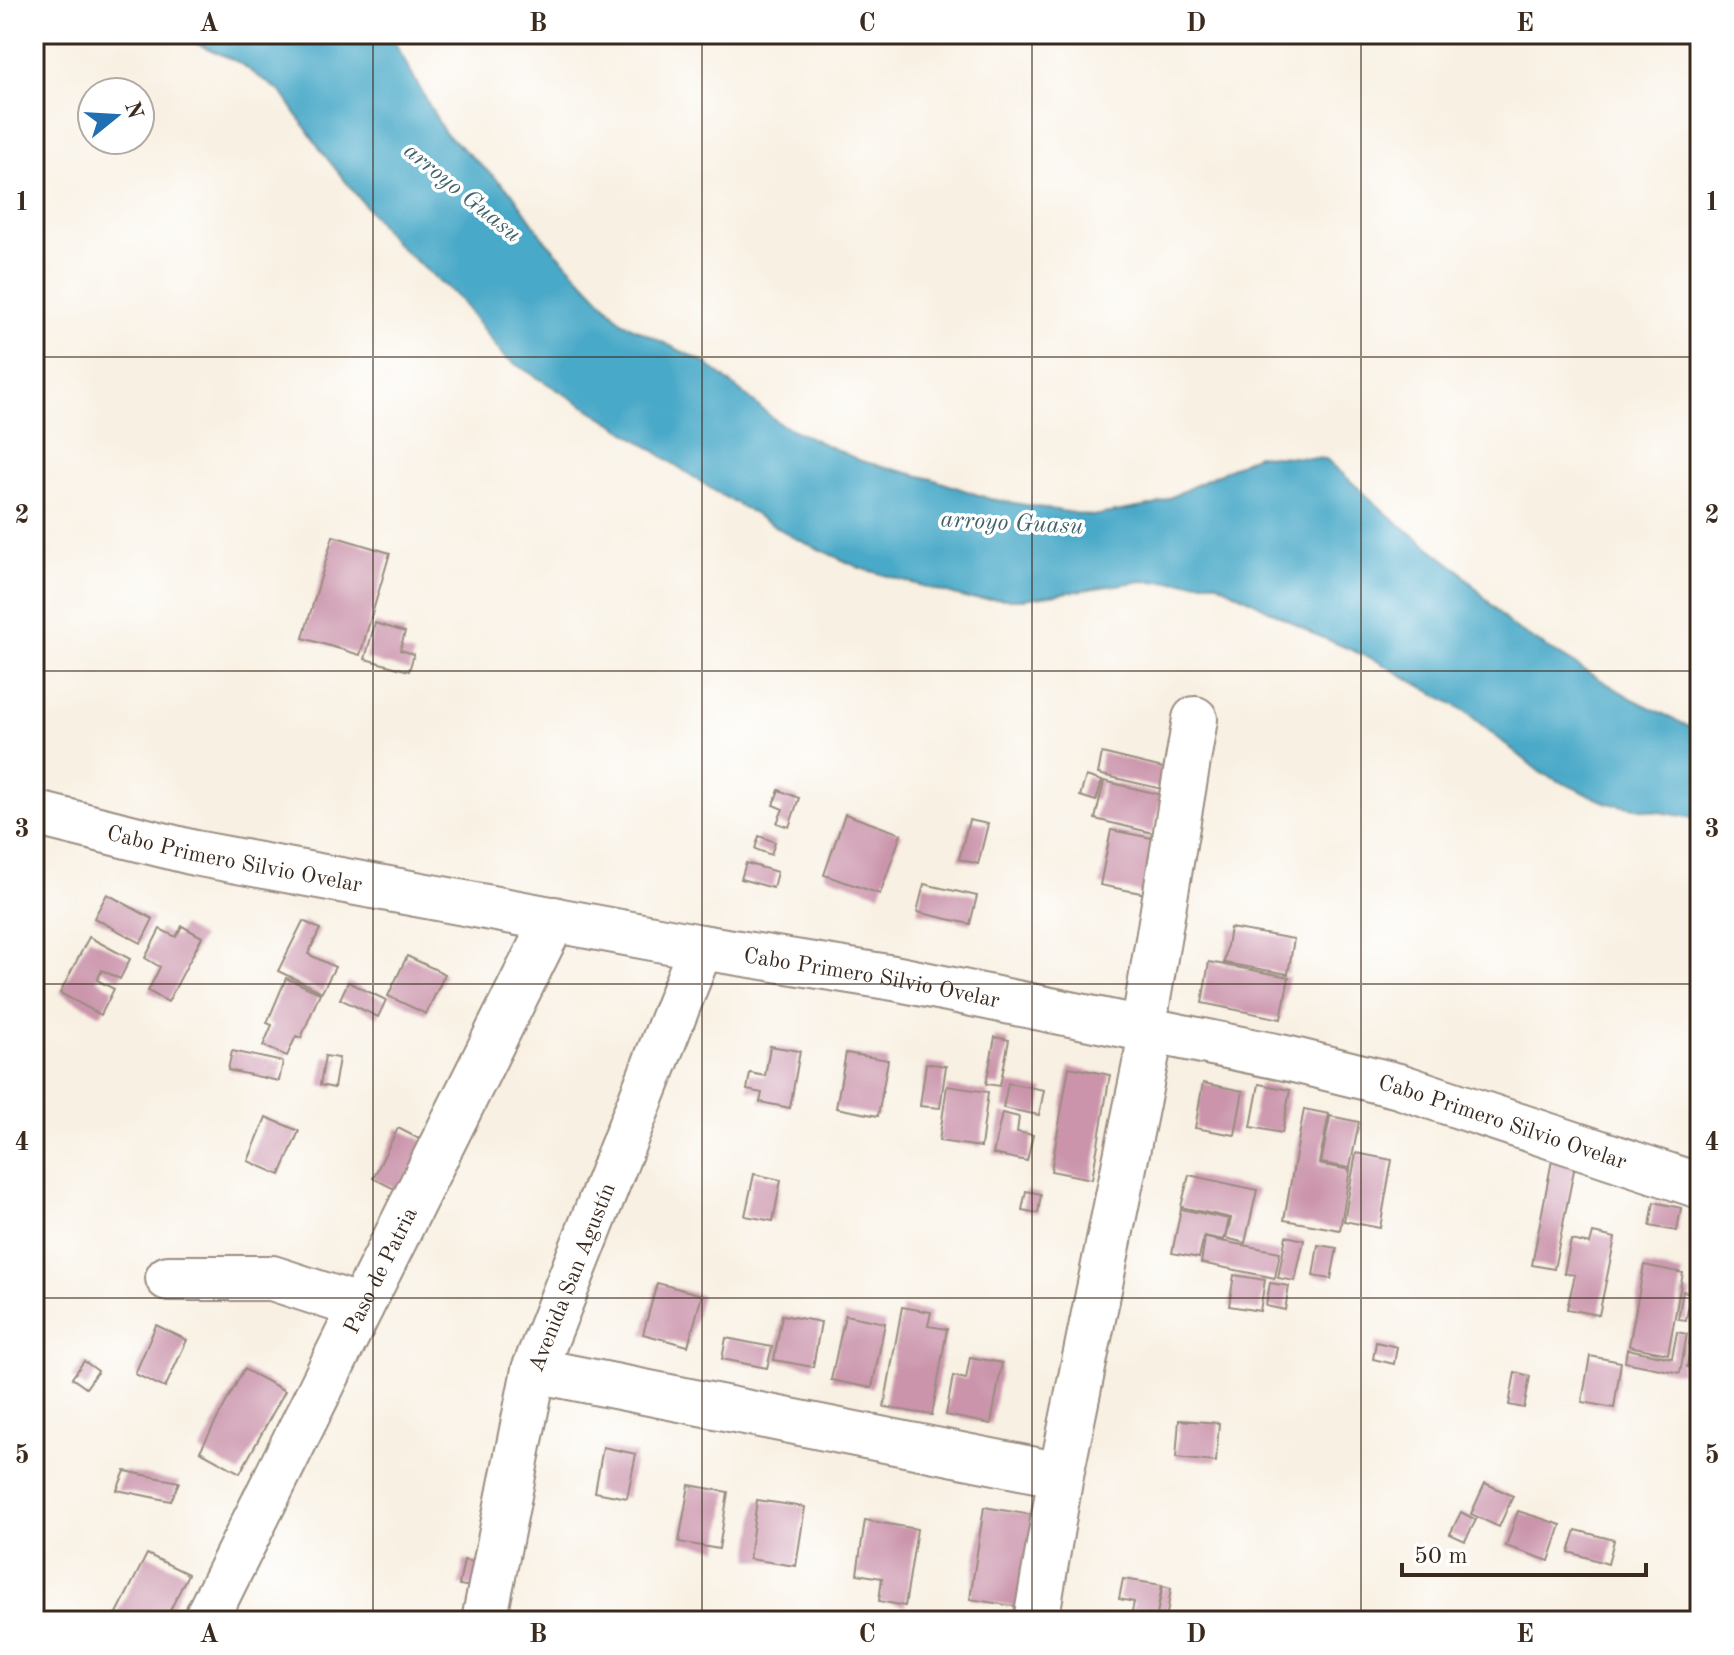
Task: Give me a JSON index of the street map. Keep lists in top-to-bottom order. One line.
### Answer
{"streets":{"street":["Cabo Primero Silvio Ovelar","Paso de Patria","Avenida San Agustín"]},"crossings":[["Cabo Primero Silvio Ovelar","Paso de Patria"],["Cabo Primero Silvio Ovelar","Avenida San Agustín"]],"water":["arroyo Guasu"],"scale_bar":"50 m","north":"right","grid":{"columns":["A","B","C","D","E"],"rows":["1","2","3","4","5"]}}
